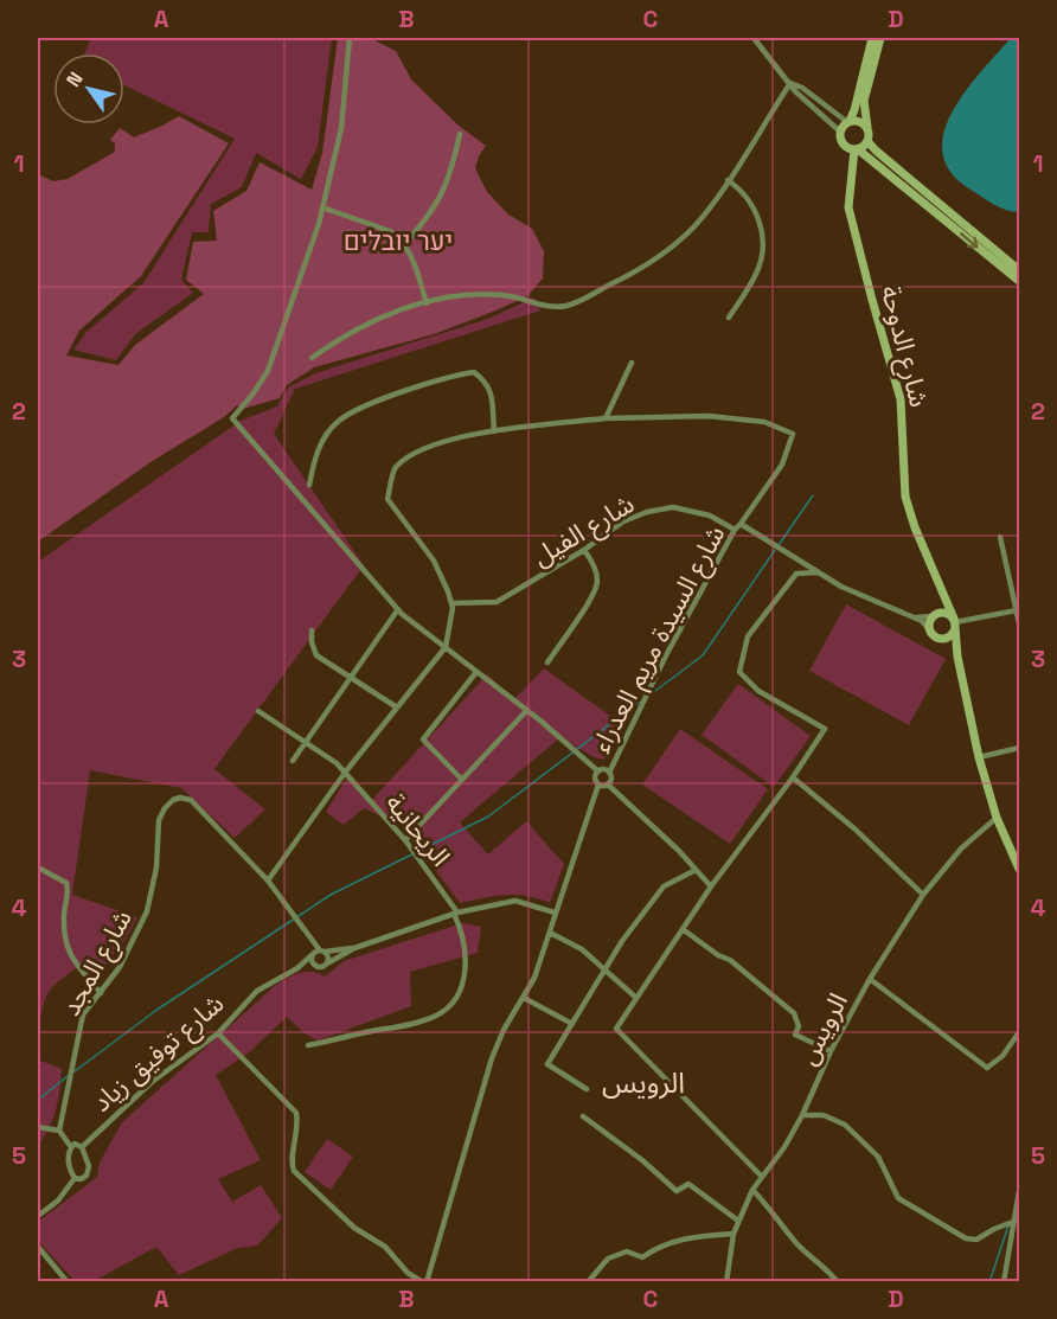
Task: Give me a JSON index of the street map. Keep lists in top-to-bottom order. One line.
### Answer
{"streets":{"street":["شارع الدوحة","شارع الفيل","شارع السيدة مريم العدراء","الريحانية","شارع المجد","الرويس","شارع توفيق زياد"]},"crossings":[["شارع الدوحة","الرويس"],["شارع الفيل","شارع السيدة مريم العدراء"]],"districts":["الرويس"],"parks":["יער יובלים"],"north":"top left","grid":{"columns":["A","B","C","D"],"rows":["1","2","3","4","5"]}}
